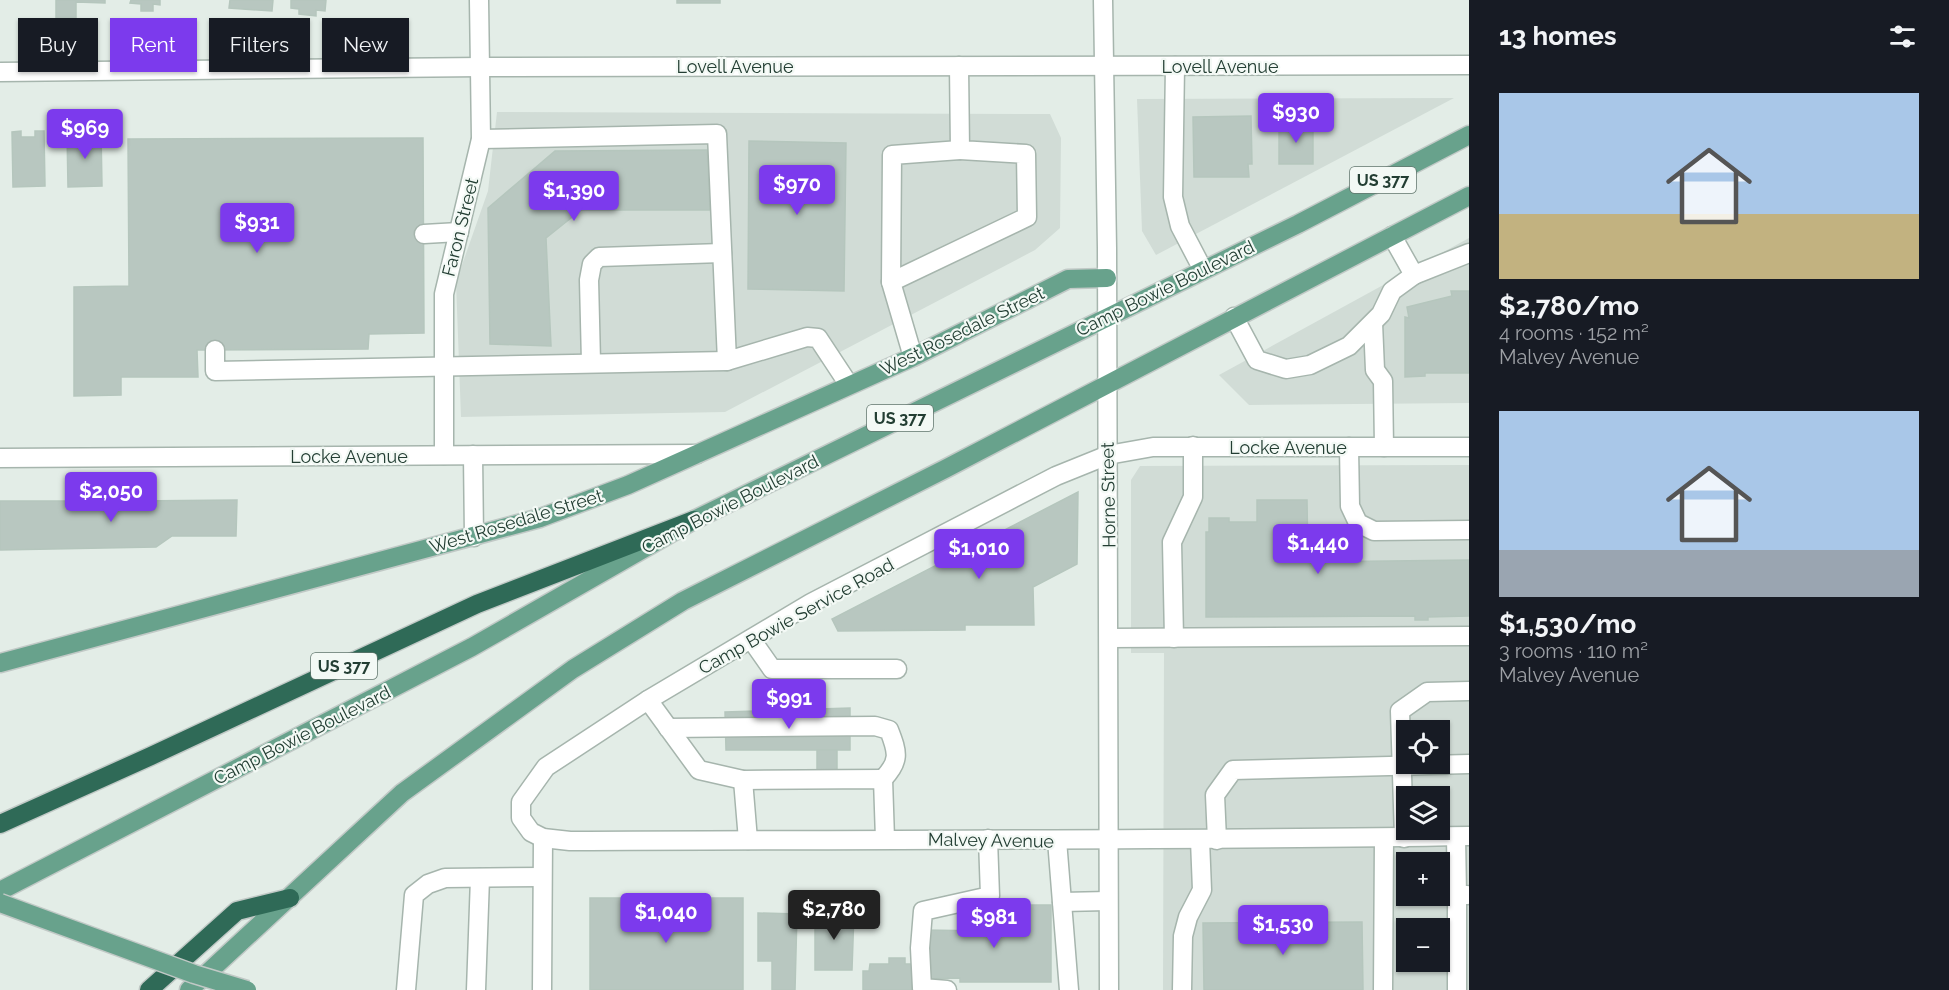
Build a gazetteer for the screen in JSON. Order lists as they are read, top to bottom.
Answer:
{
  "streets": {
    "highway": ["US 377"],
    "main road": ["Camp Bowie Boulevard", "West Rosedale Street"],
    "street": [
      "Lovell Avenue",
      "Faron Street",
      "Locke Avenue",
      "Horne Street",
      "Camp Bowie Service Road",
      "Malvey Avenue"
    ]
  },
  "crossings": [
    ["Lovell Avenue", "Faron Street"],
    ["Lovell Avenue", "Horne Street"],
    ["US 377", "Camp Bowie Boulevard"],
    ["Faron Street", "Locke Avenue"],
    ["Camp Bowie Boulevard", "Horne Street"],
    ["West Rosedale Street", "Locke Avenue"],
    ["West Rosedale Street", "Horne Street"],
    ["Locke Avenue", "Horne Street"],
    ["Locke Avenue", "Camp Bowie Service Road"],
    ["Horne Street", "Camp Bowie Service Road"],
    ["Horne Street", "Malvey Avenue"],
    ["Camp Bowie Service Road", "Malvey Avenue"]
  ],
  "page": {
    "heading": "13 homes",
    "chip": [
      "Buy",
      "Rent",
      "Filters",
      "New"
    ],
    "list": [
      {
        "name": "$2,780/mo",
        "note": "4 rooms · 152 m² · Malvey Avenue"
      },
      {
        "name": "$1,530/mo",
        "note": "3 rooms · 110 m² · Malvey Avenue"
      }
    ],
    "price": [
      "$930",
      "$969",
      "$970",
      "$1,390",
      "$931",
      "$2,050",
      "$1,440",
      "$1,010",
      "$991",
      "$2,780",
      "$1,040",
      "$981",
      "$1,530"
    ],
    "map_buttons": ["+", "−"]
  }
}
